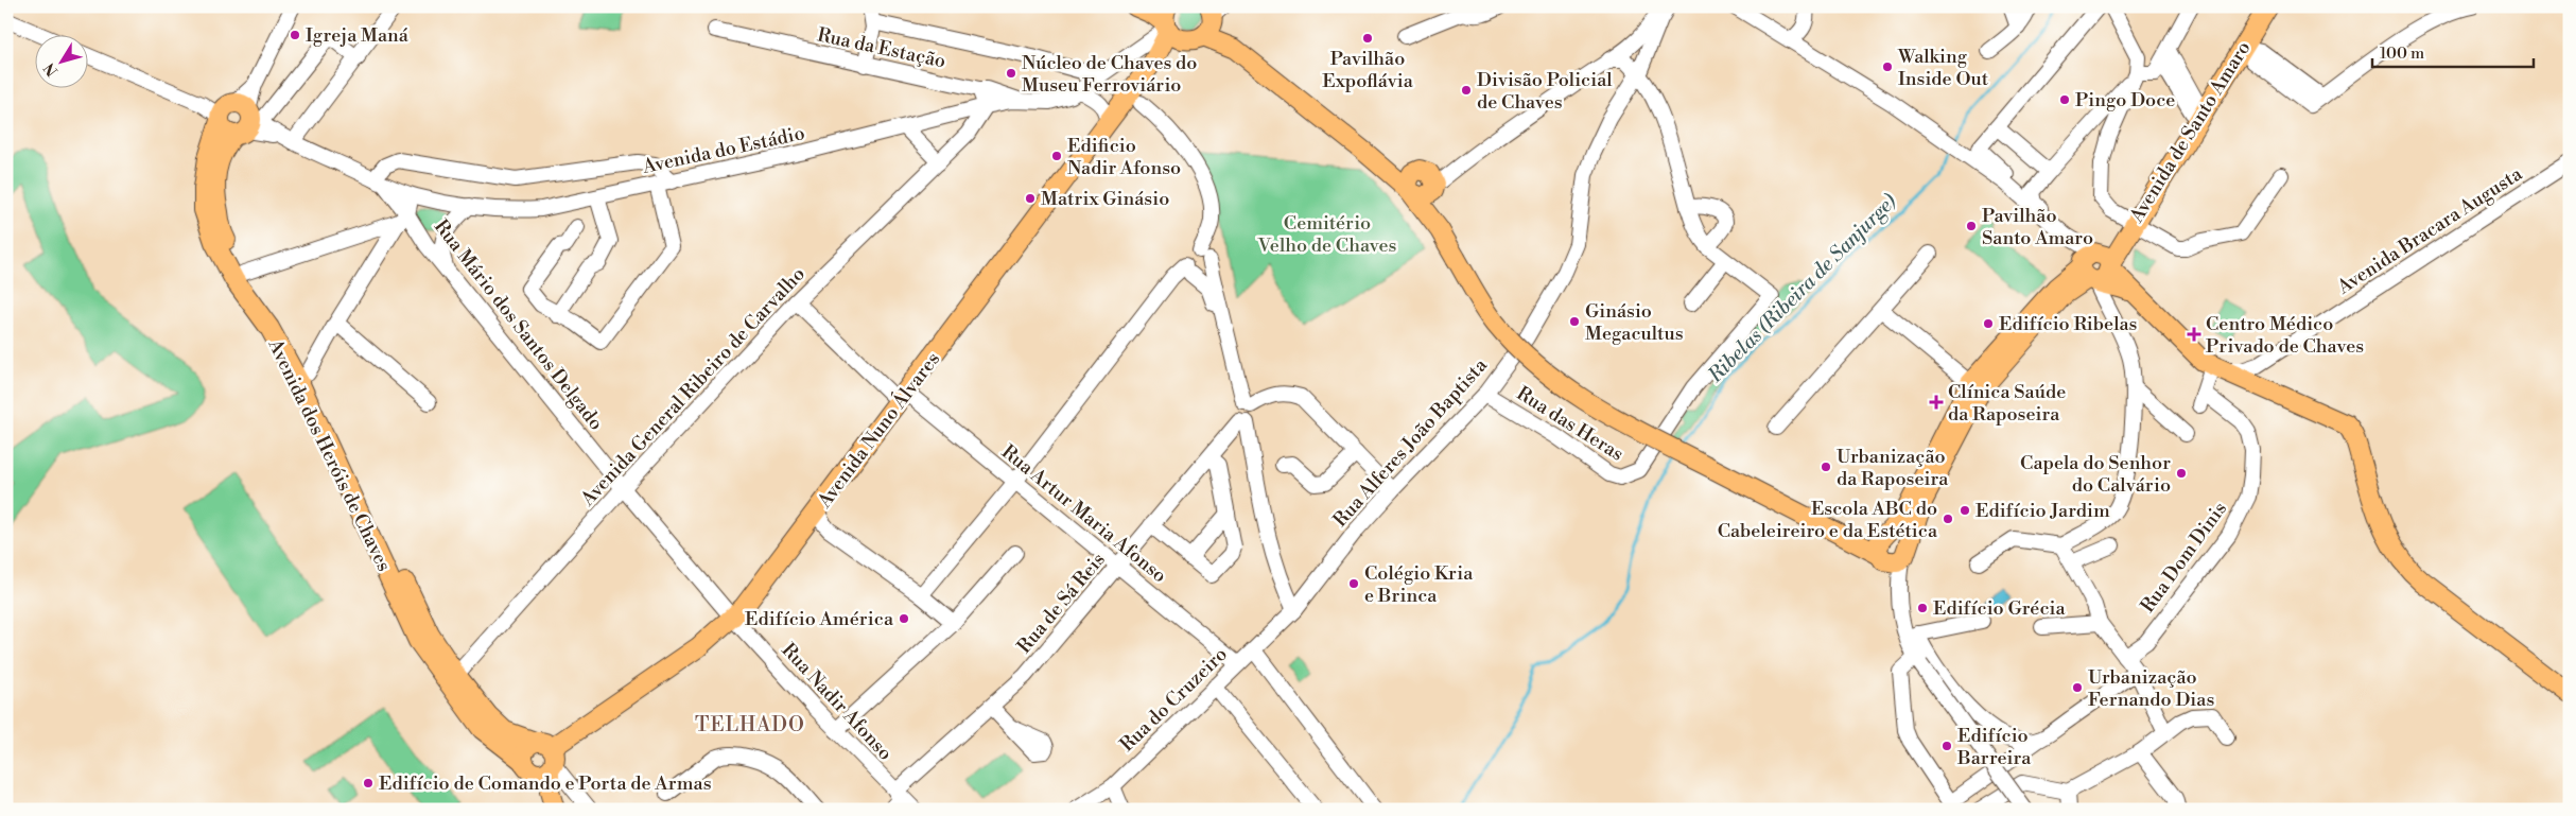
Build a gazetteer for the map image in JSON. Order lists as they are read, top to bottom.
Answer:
{
  "streets": {
    "main road": ["Avenida de Santo Amaro", "Avenida Nuno Álvares", "Avenida dos Heróis de Chaves"],
    "street": [
      "Rua da Estação",
      "Avenida do Estádio",
      "Avenida Bracara Augusta",
      "Rua Mário dos Santos Delgado",
      "Avenida General Ribeiro de Carvalho",
      "Rua das Heras",
      "Rua Alferes João Baptista",
      "Rua Artur Maria Afonso",
      "Rua Dom Dinis",
      "Rua de Sá Reis",
      "Rua do Cruzeiro",
      "Rua Nadir Afonso"
    ]
  },
  "crossings": [
    ["Rua da Estação", "Avenida do Estádio"],
    ["Avenida do Estádio", "Rua Mário dos Santos Delgado"],
    ["Avenida do Estádio", "Avenida General Ribeiro de Carvalho"],
    ["Avenida do Estádio", "Avenida Nuno Álvares"],
    ["Avenida do Estádio", "Avenida dos Heróis de Chaves"],
    ["Avenida Bracara Augusta", "Rua Dom Dinis"],
    ["Rua Mário dos Santos Delgado", "Avenida General Ribeiro de Carvalho"],
    ["Rua Mário dos Santos Delgado", "Avenida Nuno Álvares"],
    ["Rua Mário dos Santos Delgado", "Rua Nadir Afonso"],
    ["Avenida General Ribeiro de Carvalho", "Avenida dos Heróis de Chaves"],
    ["Avenida General Ribeiro de Carvalho", "Rua Artur Maria Afonso"],
    ["Rua das Heras", "Rua Alferes João Baptista"],
    ["Avenida Nuno Álvares", "Avenida dos Heróis de Chaves"],
    ["Avenida Nuno Álvares", "Rua Artur Maria Afonso"],
    ["Avenida Nuno Álvares", "Rua Nadir Afonso"],
    ["Rua Alferes João Baptista", "Rua do Cruzeiro"],
    ["Rua Artur Maria Afonso", "Rua de Sá Reis"],
    ["Rua Artur Maria Afonso", "Rua do Cruzeiro"],
    ["Rua de Sá Reis", "Rua Nadir Afonso"]
  ],
  "districts": ["TELHADO"],
  "water": ["Ribelas (Ribeira de Sanjurge)"],
  "parks": ["Cemitério Velho de Chaves"],
  "places": {
    "other": [
      "Igreja Maná",
      "Pavilhão Expoflávia",
      "Walking Inside Out",
      "Núcleo de Chaves do Museu Ferroviário",
      "Divisão Policial de Chaves",
      "Pingo Doce",
      "Edificio Nadir Afonso",
      "Matrix Ginásio",
      "Pavilhão Santo Amaro",
      "Ginásio Megacultus",
      "Edifício Ribelas",
      "Urbanização da Raposeira",
      "Capela do Senhor do Calvário",
      "Edifício Jardim",
      "Escola ABC do Cabeleireiro e da Estética",
      "Colégio Kria e Brinca",
      "Edifício Grécia",
      "Edifício América",
      "Urbanização Fernando Dias",
      "Edifício Barreira",
      "Edifício de Comando e Porta de Armas"
    ],
    "health": ["Centro Médico Privado de Chaves", "Clínica Saúde da Raposeira"]
  },
  "scale_bar": "100 m",
  "north": "bottom left"
}
